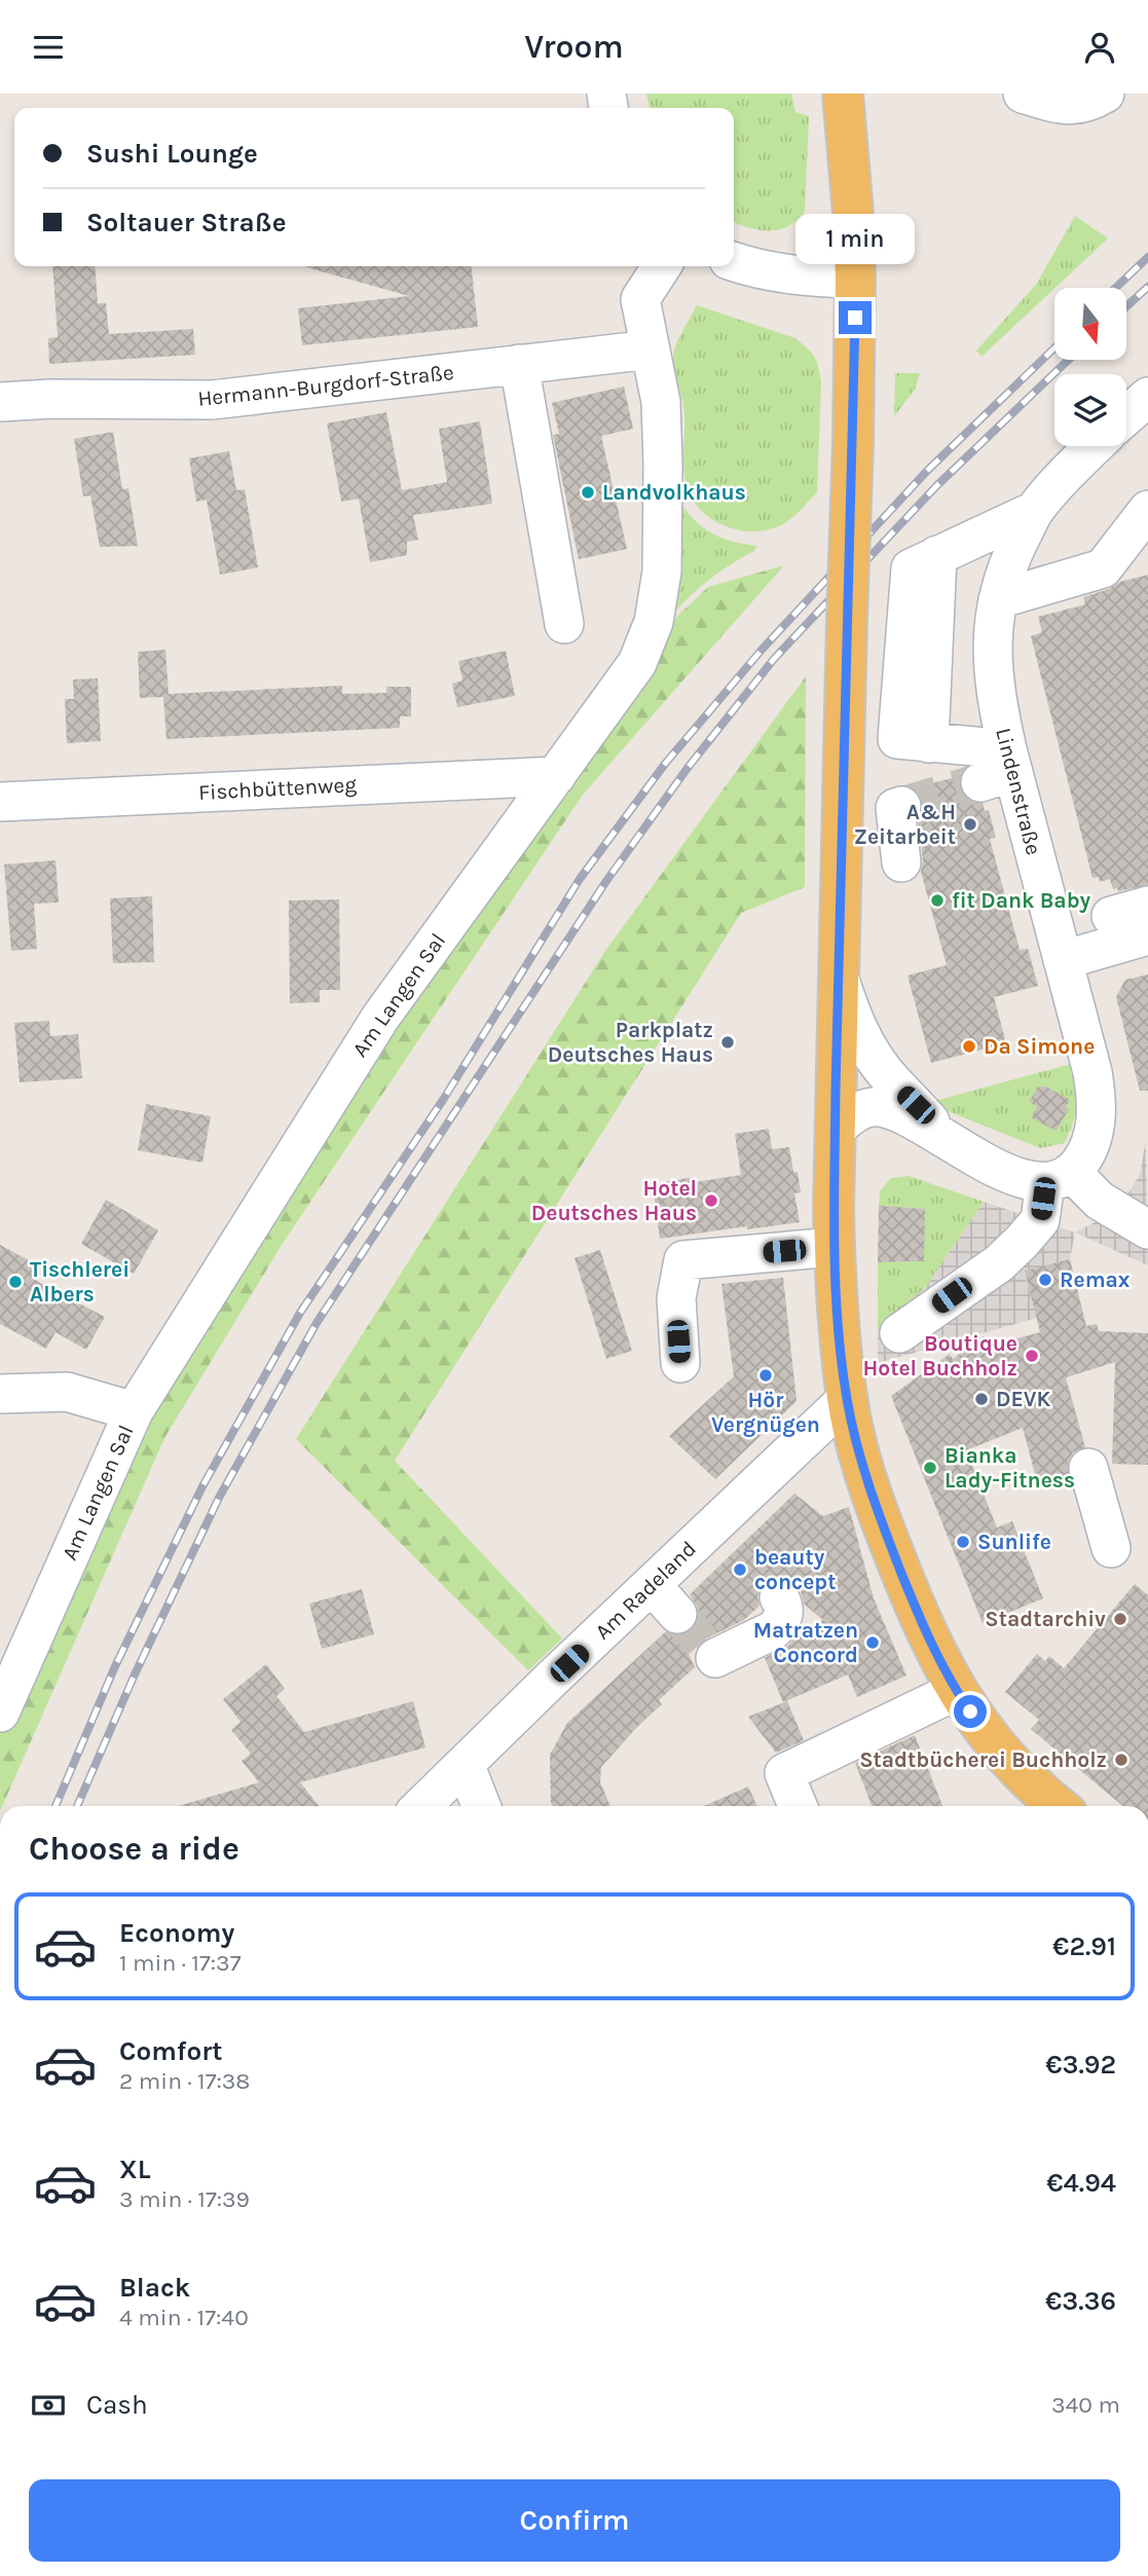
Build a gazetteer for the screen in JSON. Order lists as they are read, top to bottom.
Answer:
{
  "streets": {
    "street": [
      "Hermann-Burgdorf-Straße",
      "Fischbüttenweg",
      "Lindenstraße",
      "Am Langen Sal",
      "Am Radeland"
    ]
  },
  "crossings": [
    ["Hermann-Burgdorf-Straße", "Am Langen Sal"],
    ["Fischbüttenweg", "Am Langen Sal"]
  ],
  "places": [
    "Landvolkhaus",
    "A&H Zeitarbeit",
    "fit Dank Baby",
    "Parkplatz Deutsches Haus",
    "Da Simone",
    "Hotel Deutsches Haus",
    "Remax",
    "Tischlerei Albers",
    "Boutique Hotel Buchholz",
    "Hör Vergnügen",
    "DEVK",
    "Bianka Lady-Fitness",
    "Sunlife",
    "beauty concept",
    "Stadtarchiv",
    "Matratzen Concord",
    "Stadtbücherei Buchholz"
  ],
  "north": "bottom",
  "page": {
    "header": "Vroom",
    "banner": ["Sushi Lounge", "Soltauer Straße"],
    "bubble": "1 min",
    "heading": "Choose a ride",
    "list": [
      {
        "name": "Economy",
        "note": "1 min · 17:37",
        "value": "€2.91"
      },
      {
        "name": "Comfort",
        "note": "2 min · 17:38",
        "value": "€3.92"
      },
      {
        "name": "XL",
        "note": "3 min · 17:39",
        "value": "€4.94"
      },
      {
        "name": "Black",
        "note": "4 min · 17:40",
        "value": "€3.36"
      }
    ],
    "pay": ["Cash", "340 m"],
    "buttons": "Confirm"
  }
}
